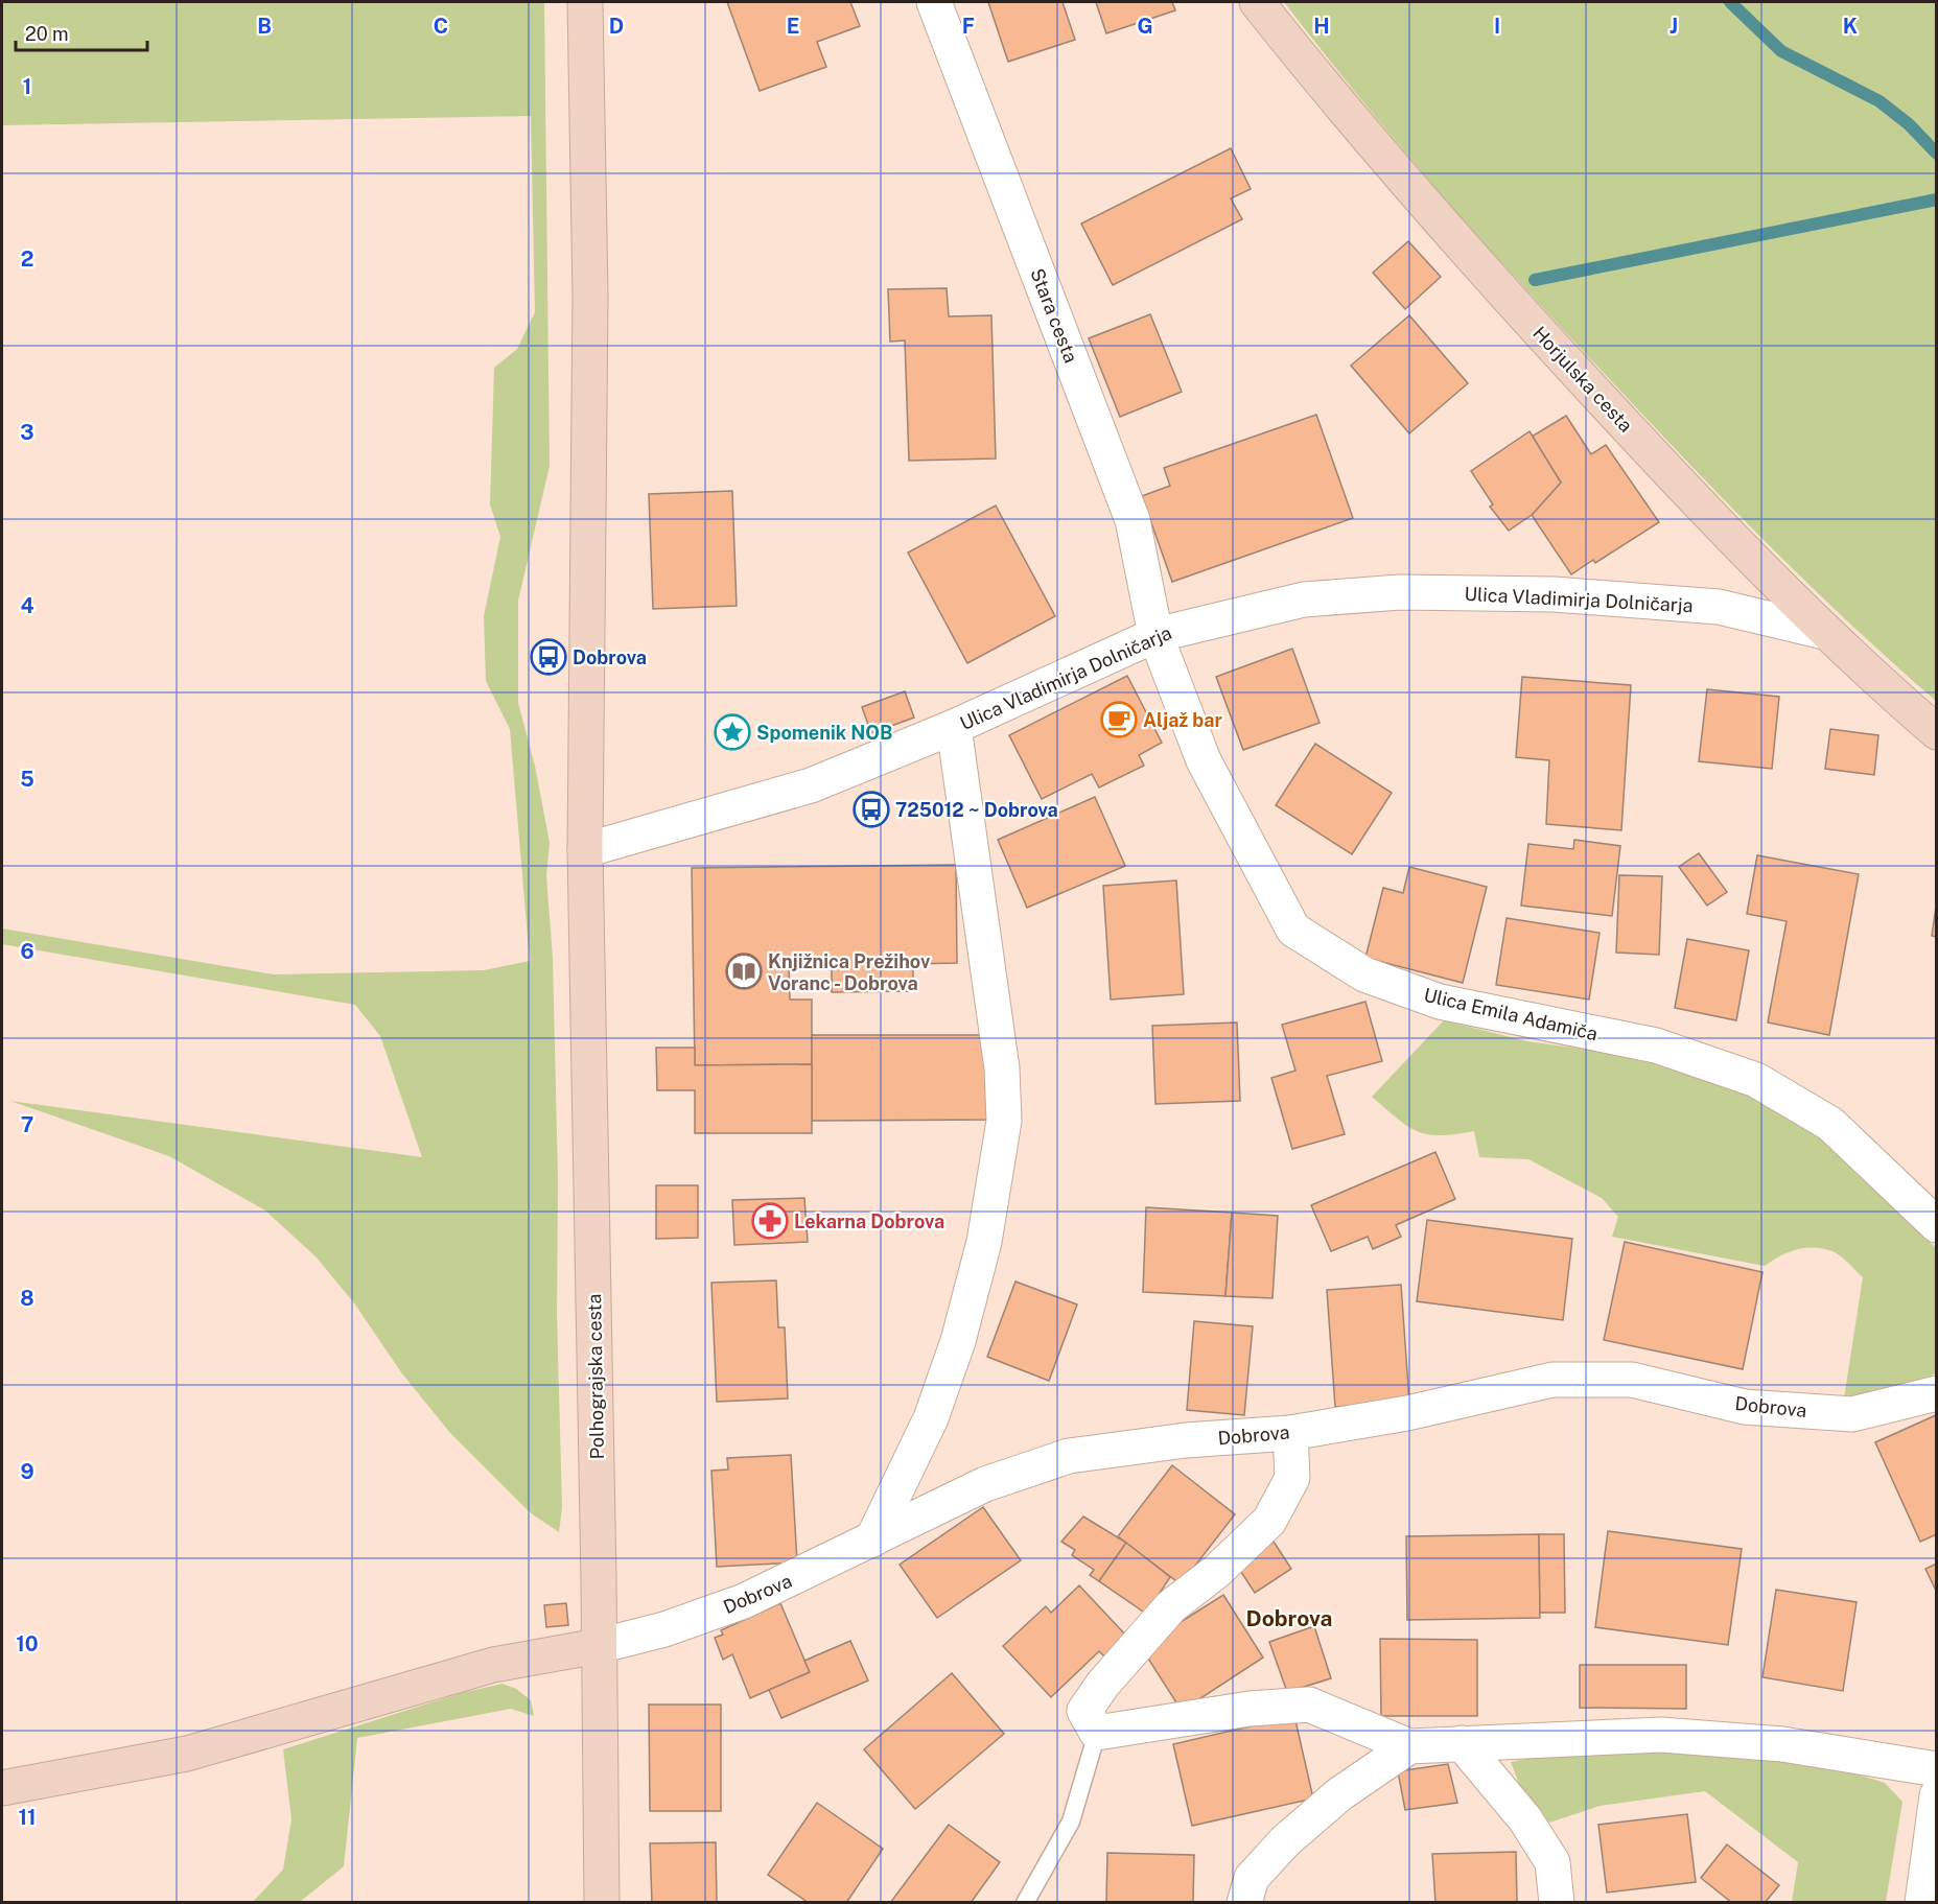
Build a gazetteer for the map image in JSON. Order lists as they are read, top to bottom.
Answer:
{
  "streets": {
    "street": [
      "Stara cesta",
      "Horjulska cesta",
      "Ulica Vladimirja Dolničarja",
      "Ulica Emila Adamiča",
      "Polhograjska cesta",
      "Dobrova"
    ]
  },
  "crossings": [
    ["Stara cesta", "Ulica Vladimirja Dolničarja"],
    ["Stara cesta", "Ulica Emila Adamiča"],
    ["Horjulska cesta", "Ulica Vladimirja Dolničarja"],
    ["Ulica Vladimirja Dolničarja", "Ulica Emila Adamiča"],
    ["Ulica Vladimirja Dolničarja", "Polhograjska cesta"],
    ["Polhograjska cesta", "Dobrova"]
  ],
  "districts": ["Dobrova"],
  "places": {
    "bus stop": ["Dobrova", "725012 ~ Dobrova"],
    "cafe": ["Aljaž bar"],
    "place": ["Spomenik NOB"],
    "library": ["Knjižnica Prežihov Voranc - Dobrova"],
    "pharmacy": ["Lekarna Dobrova"]
  },
  "scale_bar": "20 m",
  "grid": {
    "columns": [
      "B",
      "C",
      "D",
      "E",
      "F",
      "G",
      "H",
      "I",
      "J",
      "K"
    ],
    "rows": [
      "1",
      "2",
      "3",
      "4",
      "5",
      "6",
      "7",
      "8",
      "9",
      "10",
      "11"
    ]
  }
}
